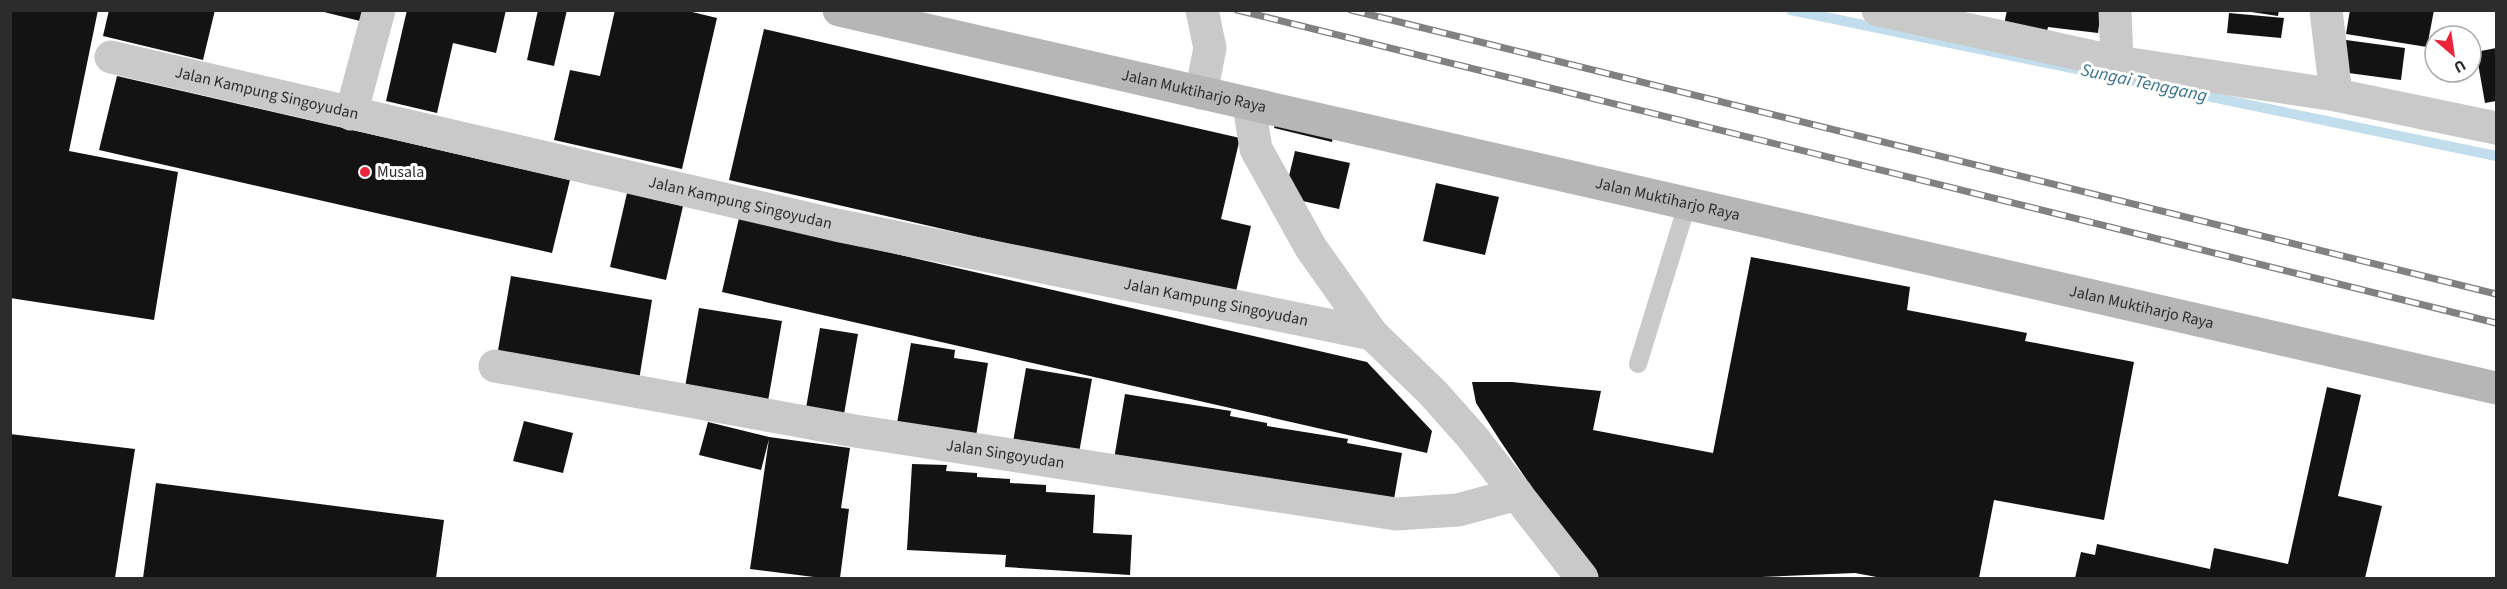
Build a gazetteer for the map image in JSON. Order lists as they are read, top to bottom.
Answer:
{
  "streets": {
    "street": ["Jalan Muktiharjo Raya", "Jalan Kampung Singoyudan", "Jalan Singoyudan"]
  },
  "water": ["Sungai Tenggang"],
  "places": ["Musala"],
  "north": "bottom right"
}
